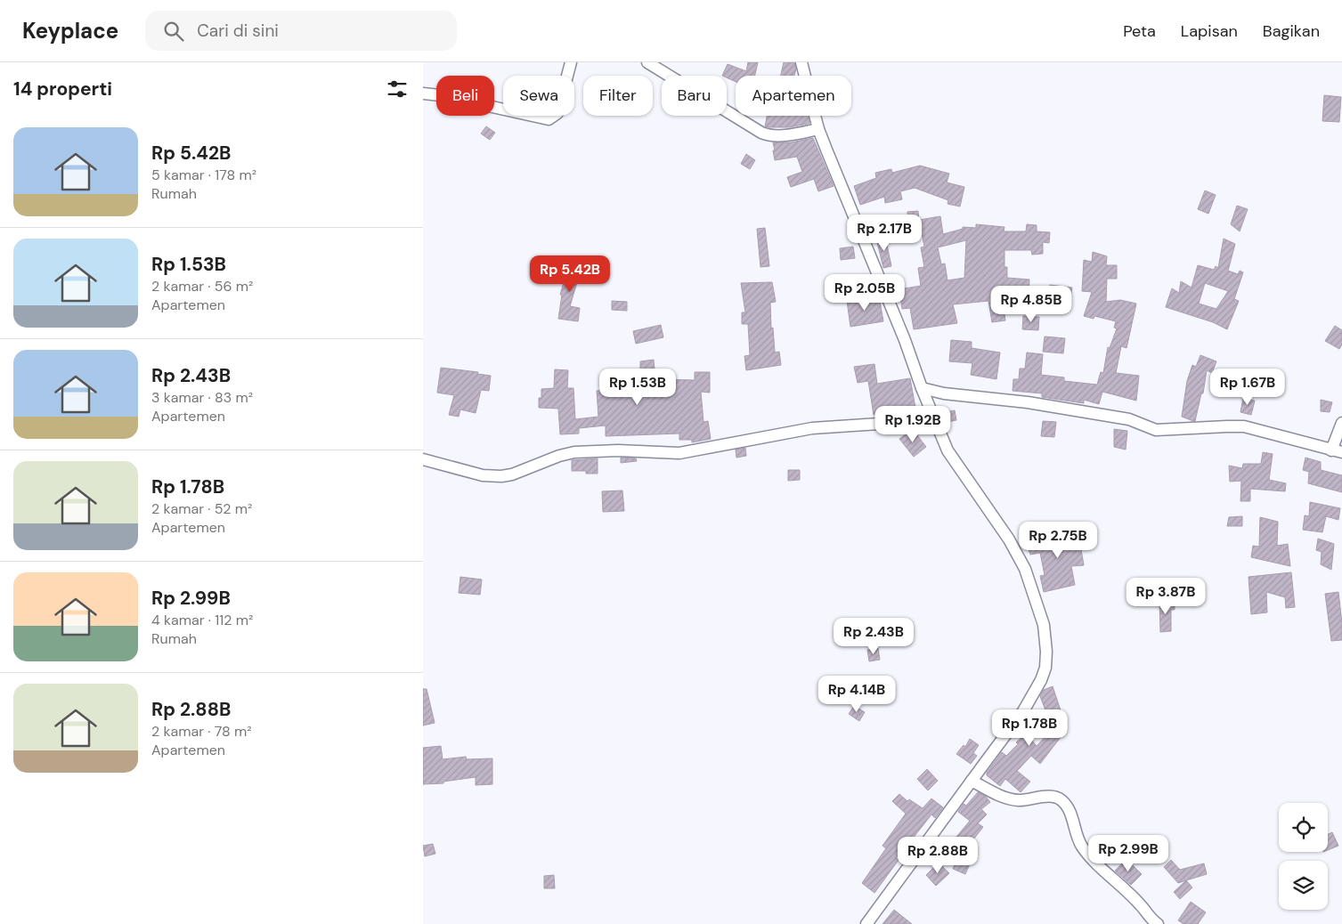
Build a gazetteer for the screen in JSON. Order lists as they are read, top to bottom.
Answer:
{
  "page": {
    "header": "Keyplace",
    "search": "Cari di sini",
    "nav": ["Peta", "Lapisan", "Bagikan"],
    "heading": "14 properti",
    "chip": [
      "Beli",
      "Sewa",
      "Filter",
      "Baru",
      "Apartemen"
    ],
    "list": [
      {
        "name": "Rp 5.42B",
        "note": "5 kamar · 178 m² · Rumah"
      },
      {
        "name": "Rp 1.53B",
        "note": "2 kamar · 56 m² · Apartemen"
      },
      {
        "name": "Rp 2.43B",
        "note": "3 kamar · 83 m² · Apartemen"
      },
      {
        "name": "Rp 1.78B",
        "note": "2 kamar · 52 m² · Apartemen"
      },
      {
        "name": "Rp 2.99B",
        "note": "4 kamar · 112 m² · Rumah"
      },
      {
        "name": "Rp 2.88B",
        "note": "2 kamar · 78 m² · Apartemen"
      }
    ],
    "price": [
      "Rp 2.17B",
      "Rp 5.42B",
      "Rp 2.05B",
      "Rp 4.85B",
      "Rp 1.53B",
      "Rp 1.67B",
      "Rp 1.92B",
      "Rp 2.75B",
      "Rp 3.87B",
      "Rp 2.43B",
      "Rp 4.14B",
      "Rp 1.78B",
      "Rp 2.99B",
      "Rp 2.88B"
    ]
  }
}
